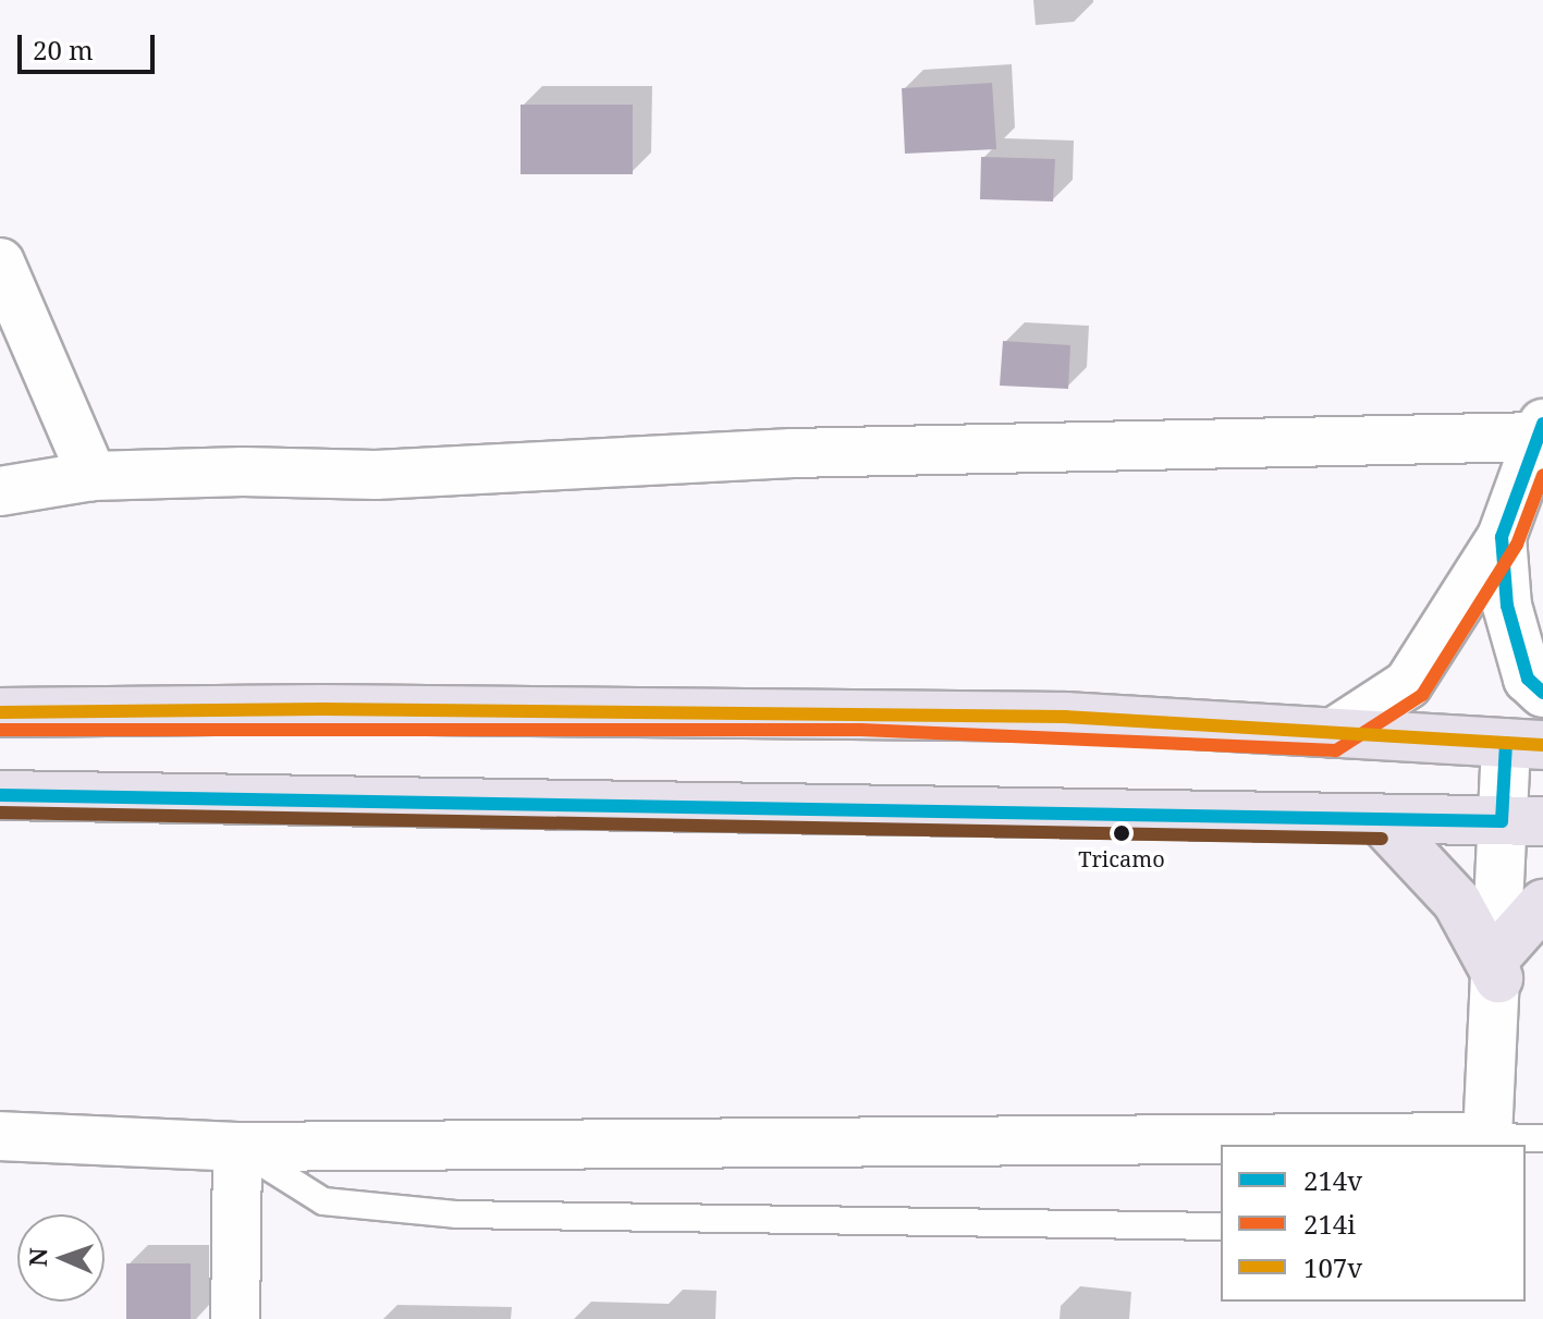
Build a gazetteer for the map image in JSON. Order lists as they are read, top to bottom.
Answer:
{
  "places": ["Tricamo"],
  "lines": ["transit line 214v", "transit line 214i", "transit line 107v"],
  "legend": ["214v", "214i", "107v"],
  "scale_bar": "20 m",
  "north": "left"
}
